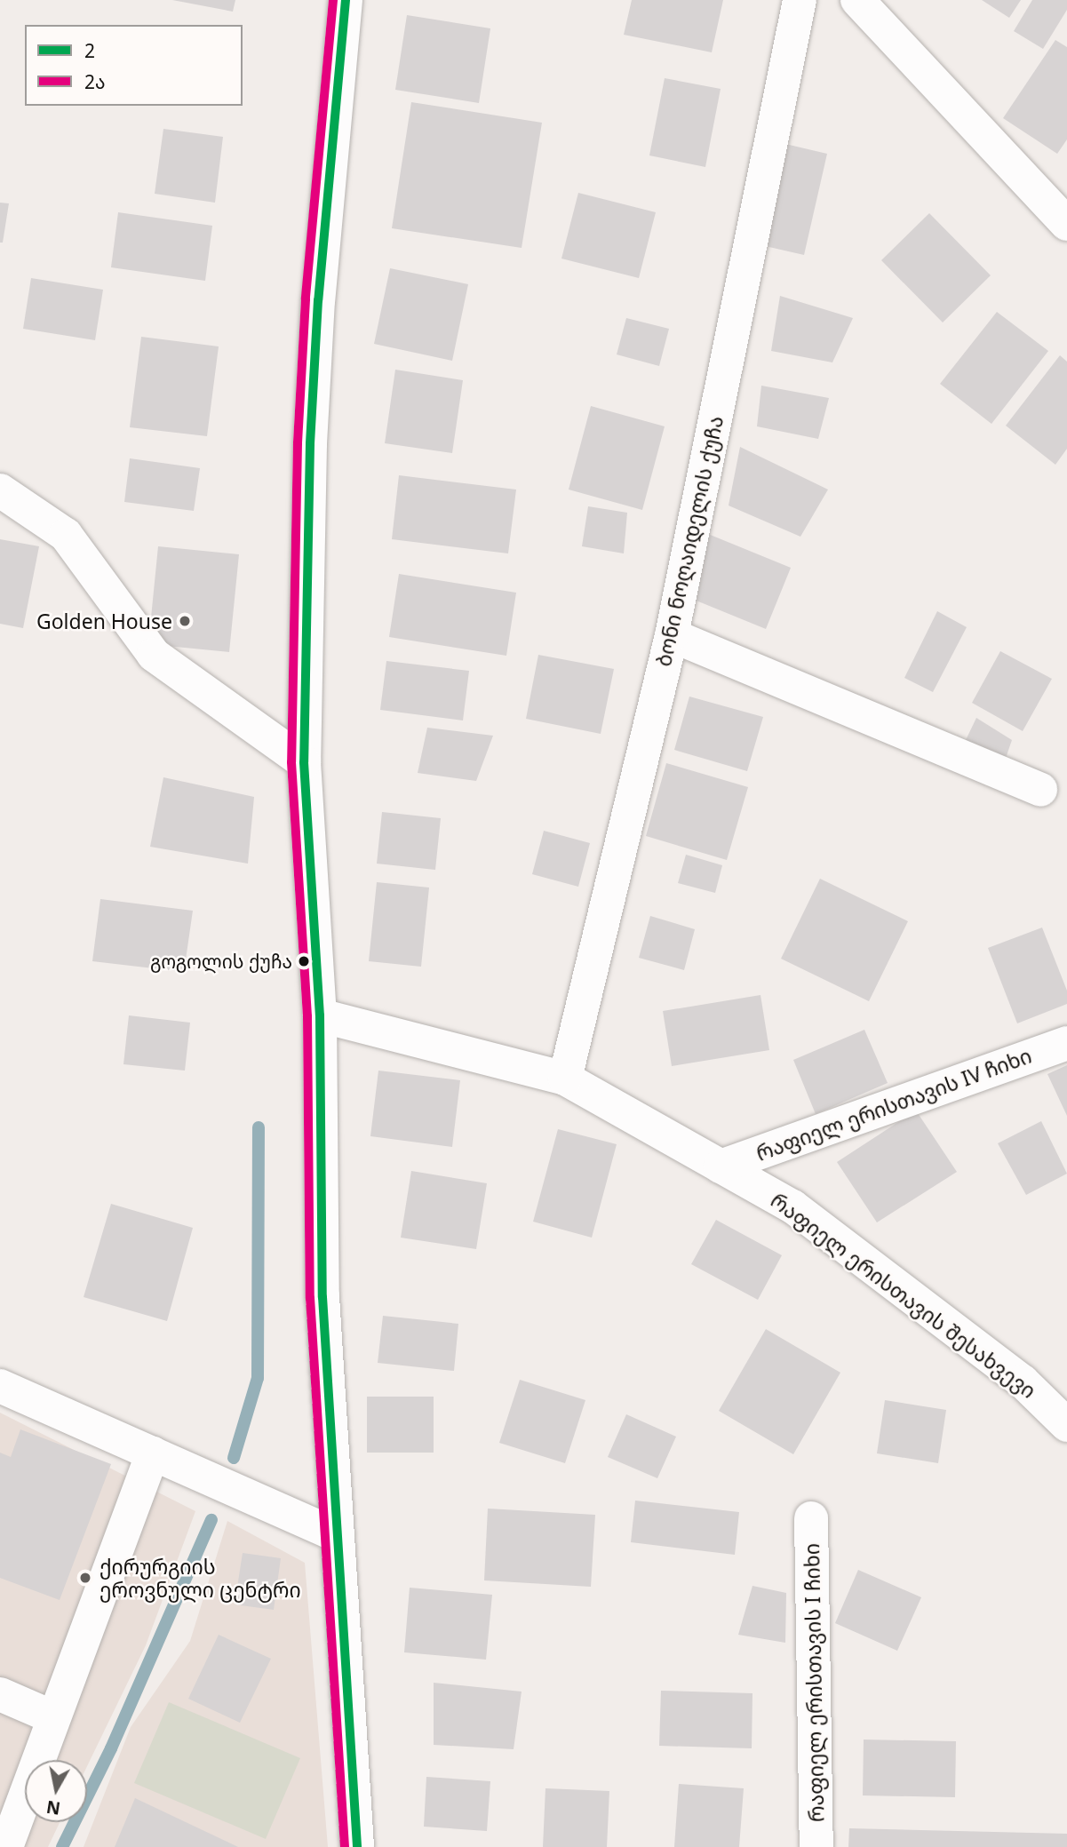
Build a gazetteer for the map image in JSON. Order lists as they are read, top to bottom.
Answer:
{
  "streets": {
    "street": [
      "ბონი ნოღაიდელის ქუჩა",
      "რაფიელ ერისთავის IV ჩიხი",
      "რაფიელ ერისთავის შესახვევი",
      "რაფიელ ერისთავის I ჩიხი"
    ]
  },
  "crossings": [
    ["ბონი ნოღაიდელის ქუჩა", "რაფიელ ერისთავის შესახვევი"],
    ["რაფიელ ერისთავის IV ჩიხი", "რაფიელ ერისთავის შესახვევი"]
  ],
  "places": ["Golden House", "გოგოლის ქუჩა", "ქირურგიის ეროვნული ცენტრი"],
  "lines": ["transit line 2", "transit line 2ა"],
  "legend": ["2", "2ა"],
  "north": "bottom"
}
